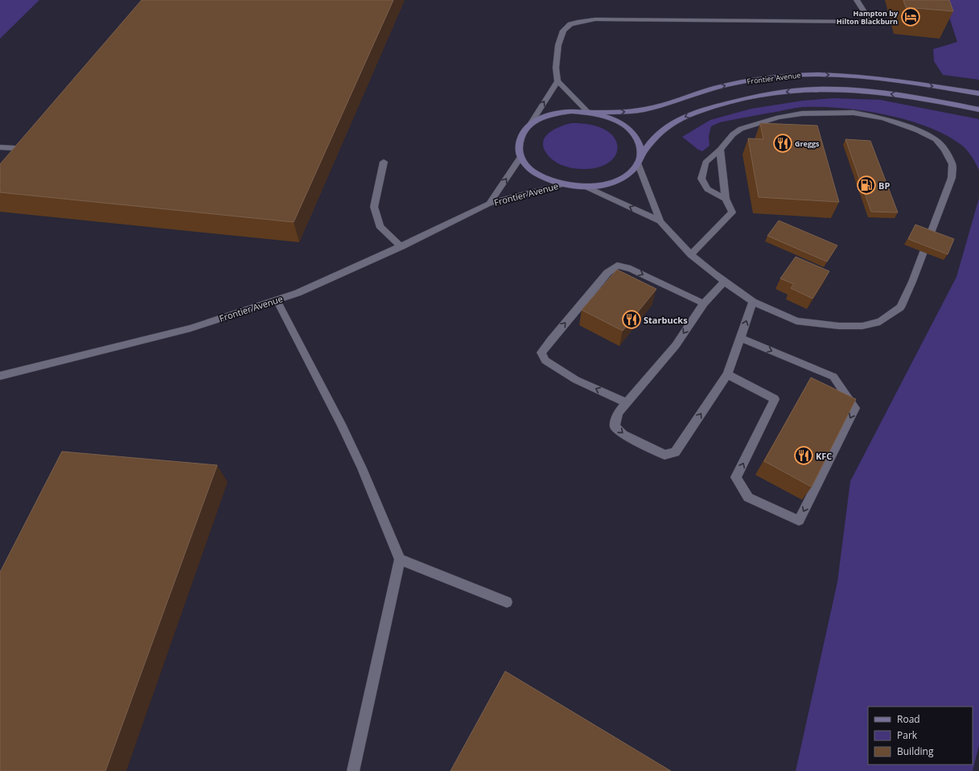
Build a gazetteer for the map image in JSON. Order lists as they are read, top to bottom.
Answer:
{
  "streets": {
    "street": ["Frontier Avenue"]
  },
  "places": {
    "hotel": ["Hampton by Hilton Blackburn"],
    "restaurant": ["Greggs", "Starbucks", "KFC"],
    "fuel station": ["BP"]
  },
  "legend": ["Road", "Park", "Building"]
}
